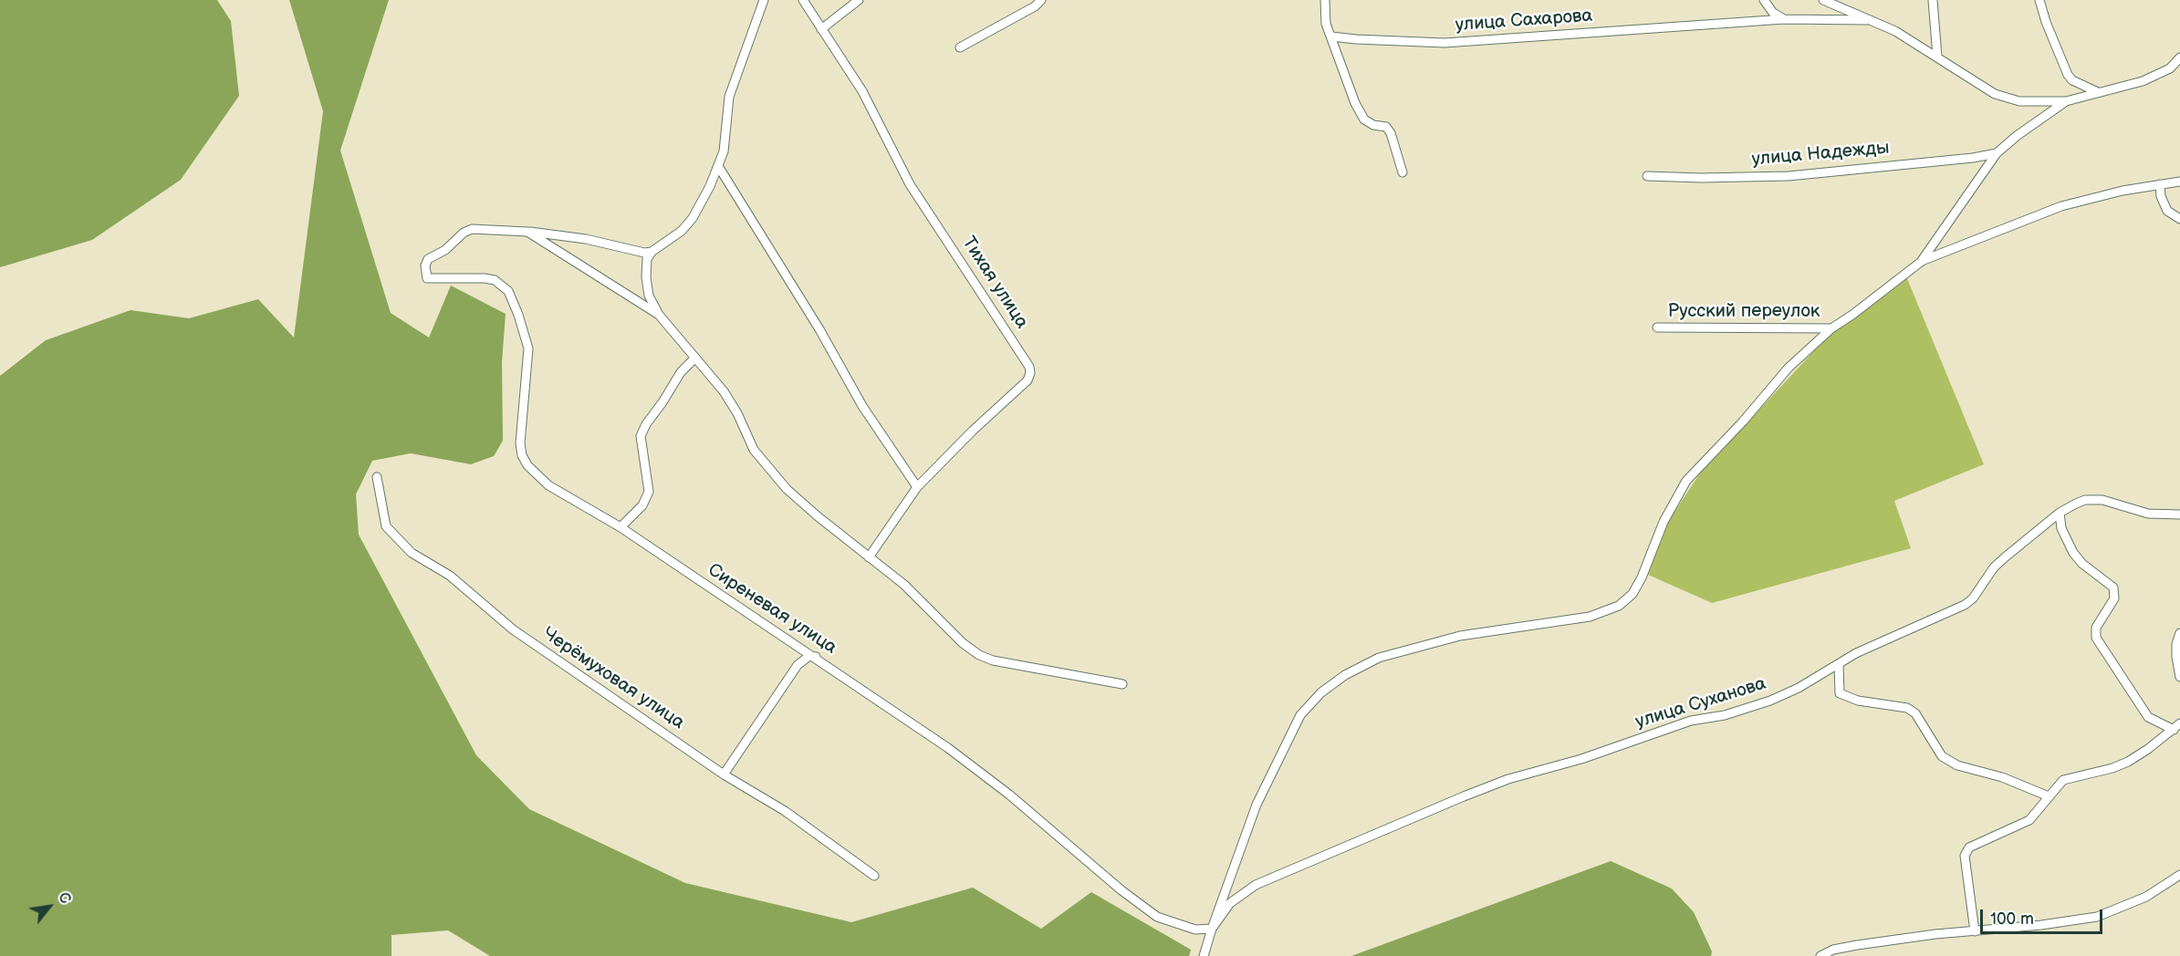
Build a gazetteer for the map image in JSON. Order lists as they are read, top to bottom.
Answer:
{
  "streets": {
    "street": [
      "улица Сахарова",
      "улица Надежды",
      "Тихая улица",
      "Русский переулок",
      "Сиреневая улица",
      "Черёмуховая улица",
      "улица Суханова"
    ]
  },
  "crossings": [
    ["Сиреневая улица", "улица Суханова"]
  ],
  "scale_bar": "100 m",
  "north": "top right"
}
